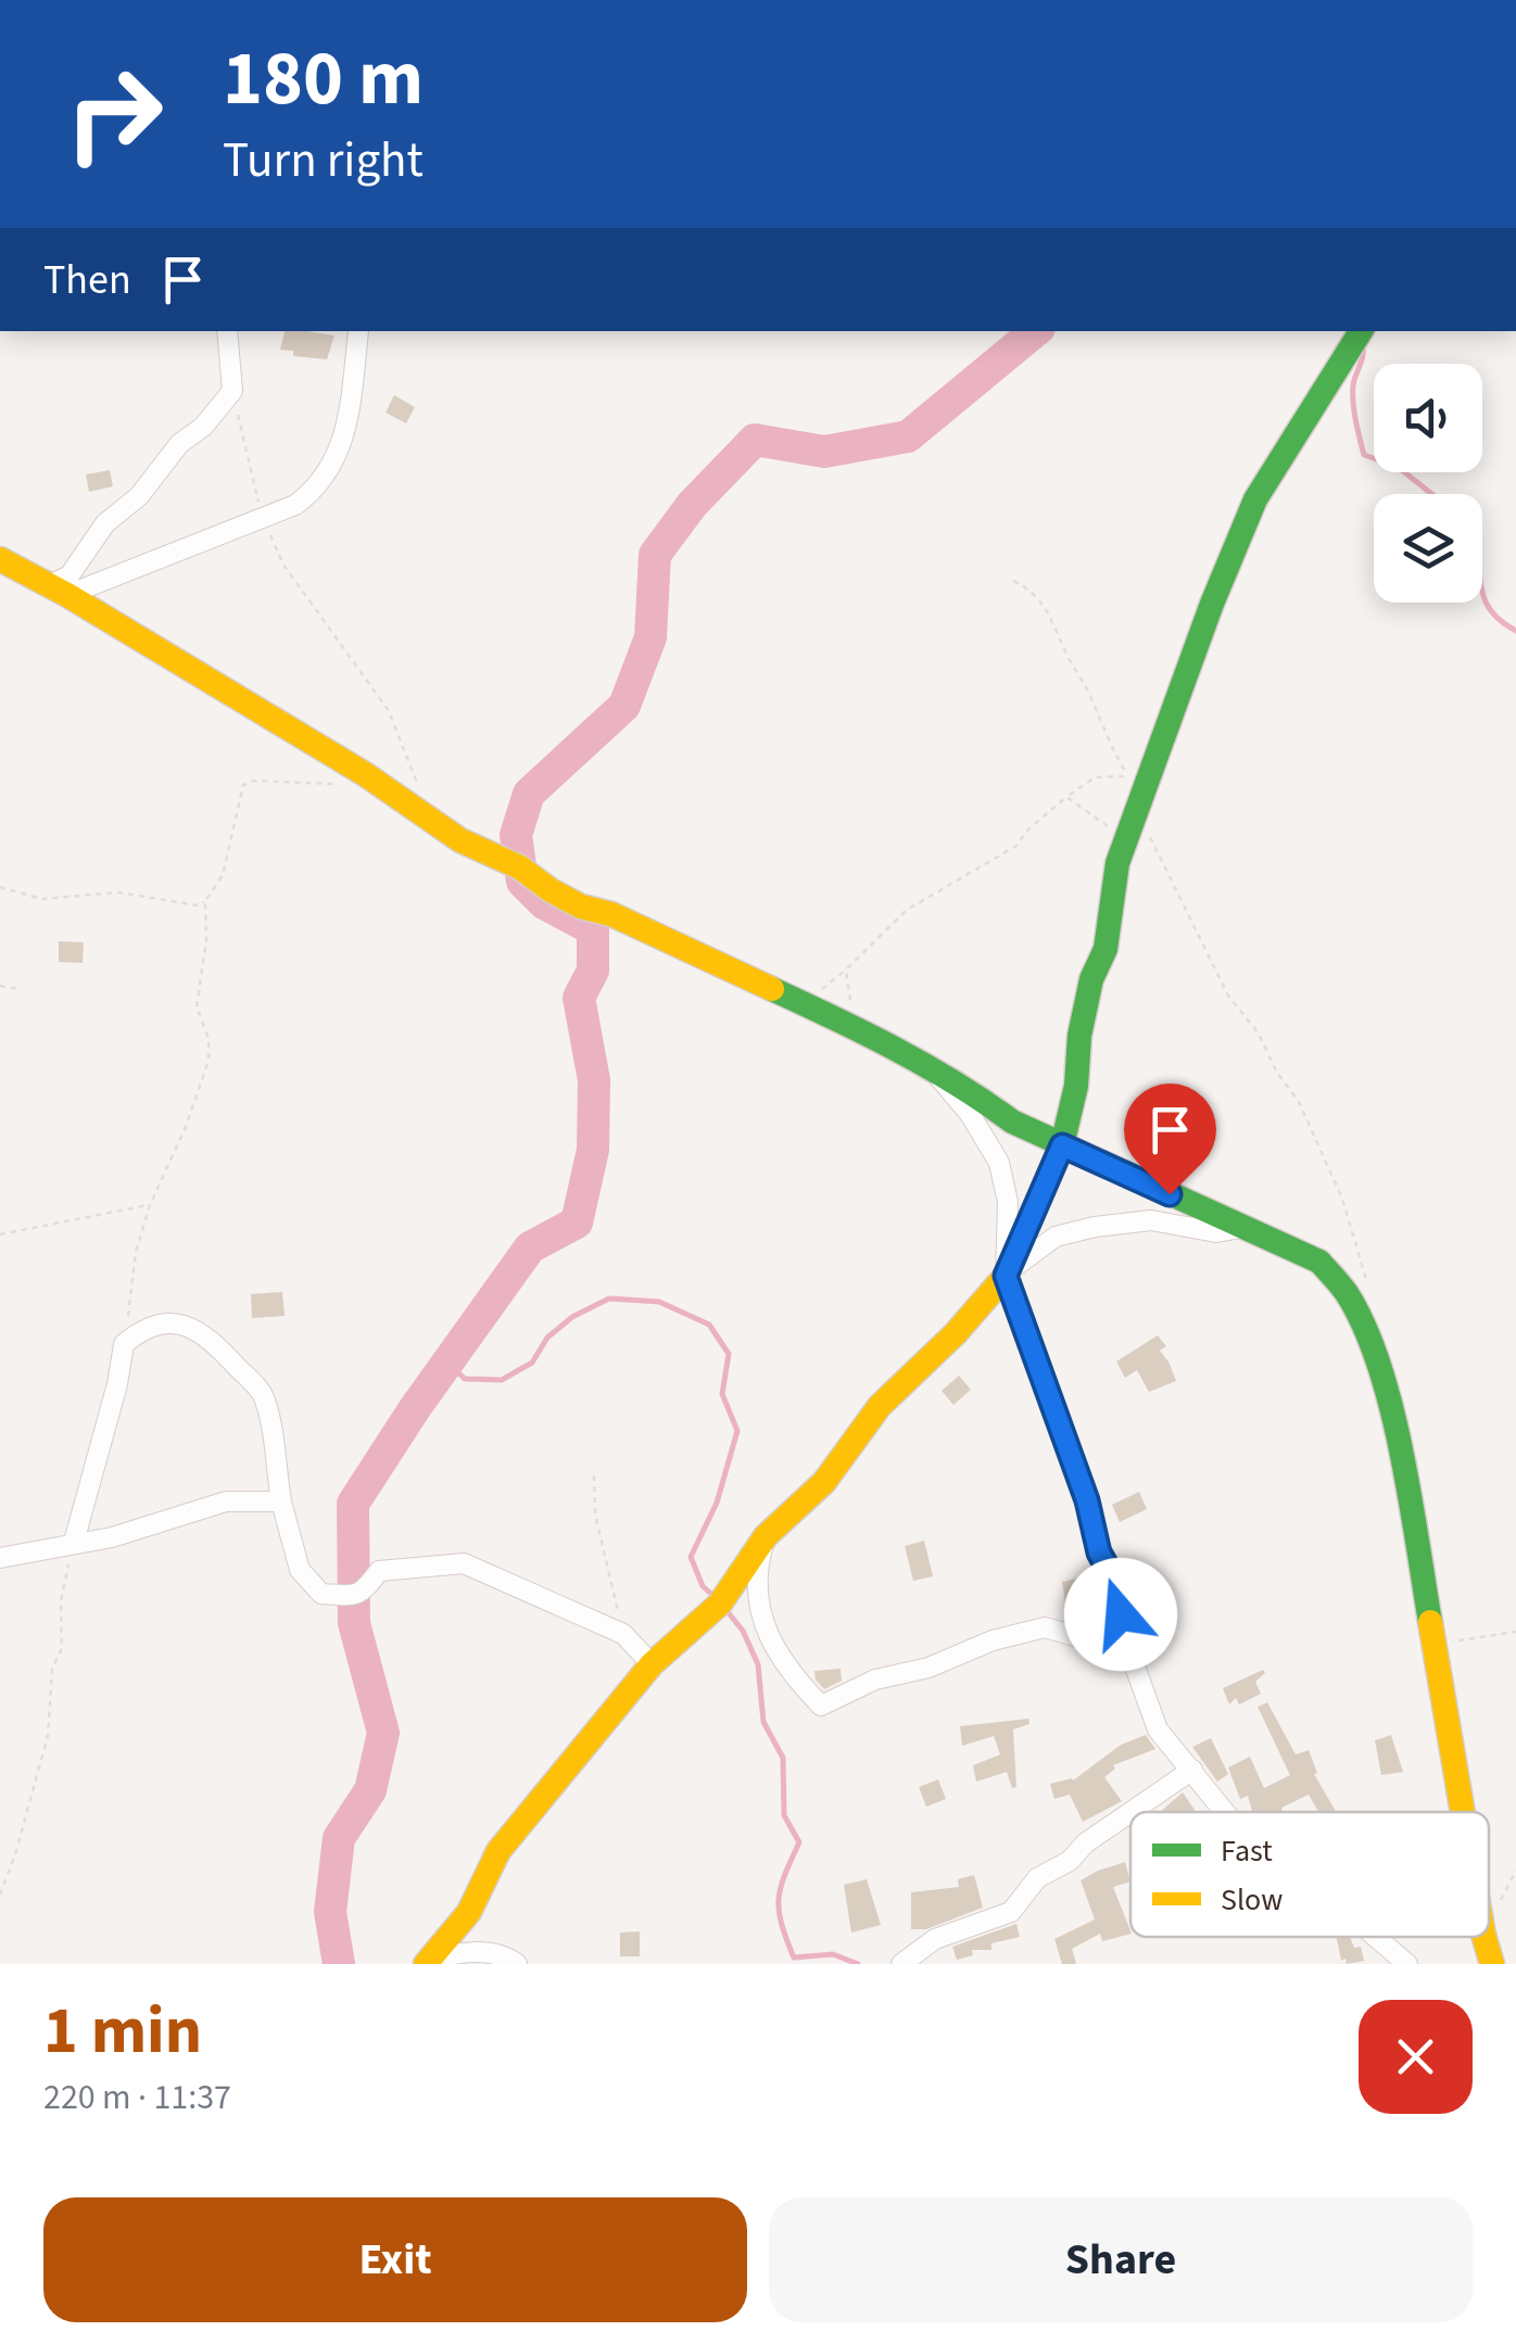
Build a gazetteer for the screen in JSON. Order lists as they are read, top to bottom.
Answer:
{
  "legend": ["Fast", "Slow"],
  "page": {
    "turn": ["180 m", "Turn right"],
    "then": "Then",
    "heading": ["1 min", "220 m · 11:37"],
    "buttons": ["Exit", "Share"]
  }
}
